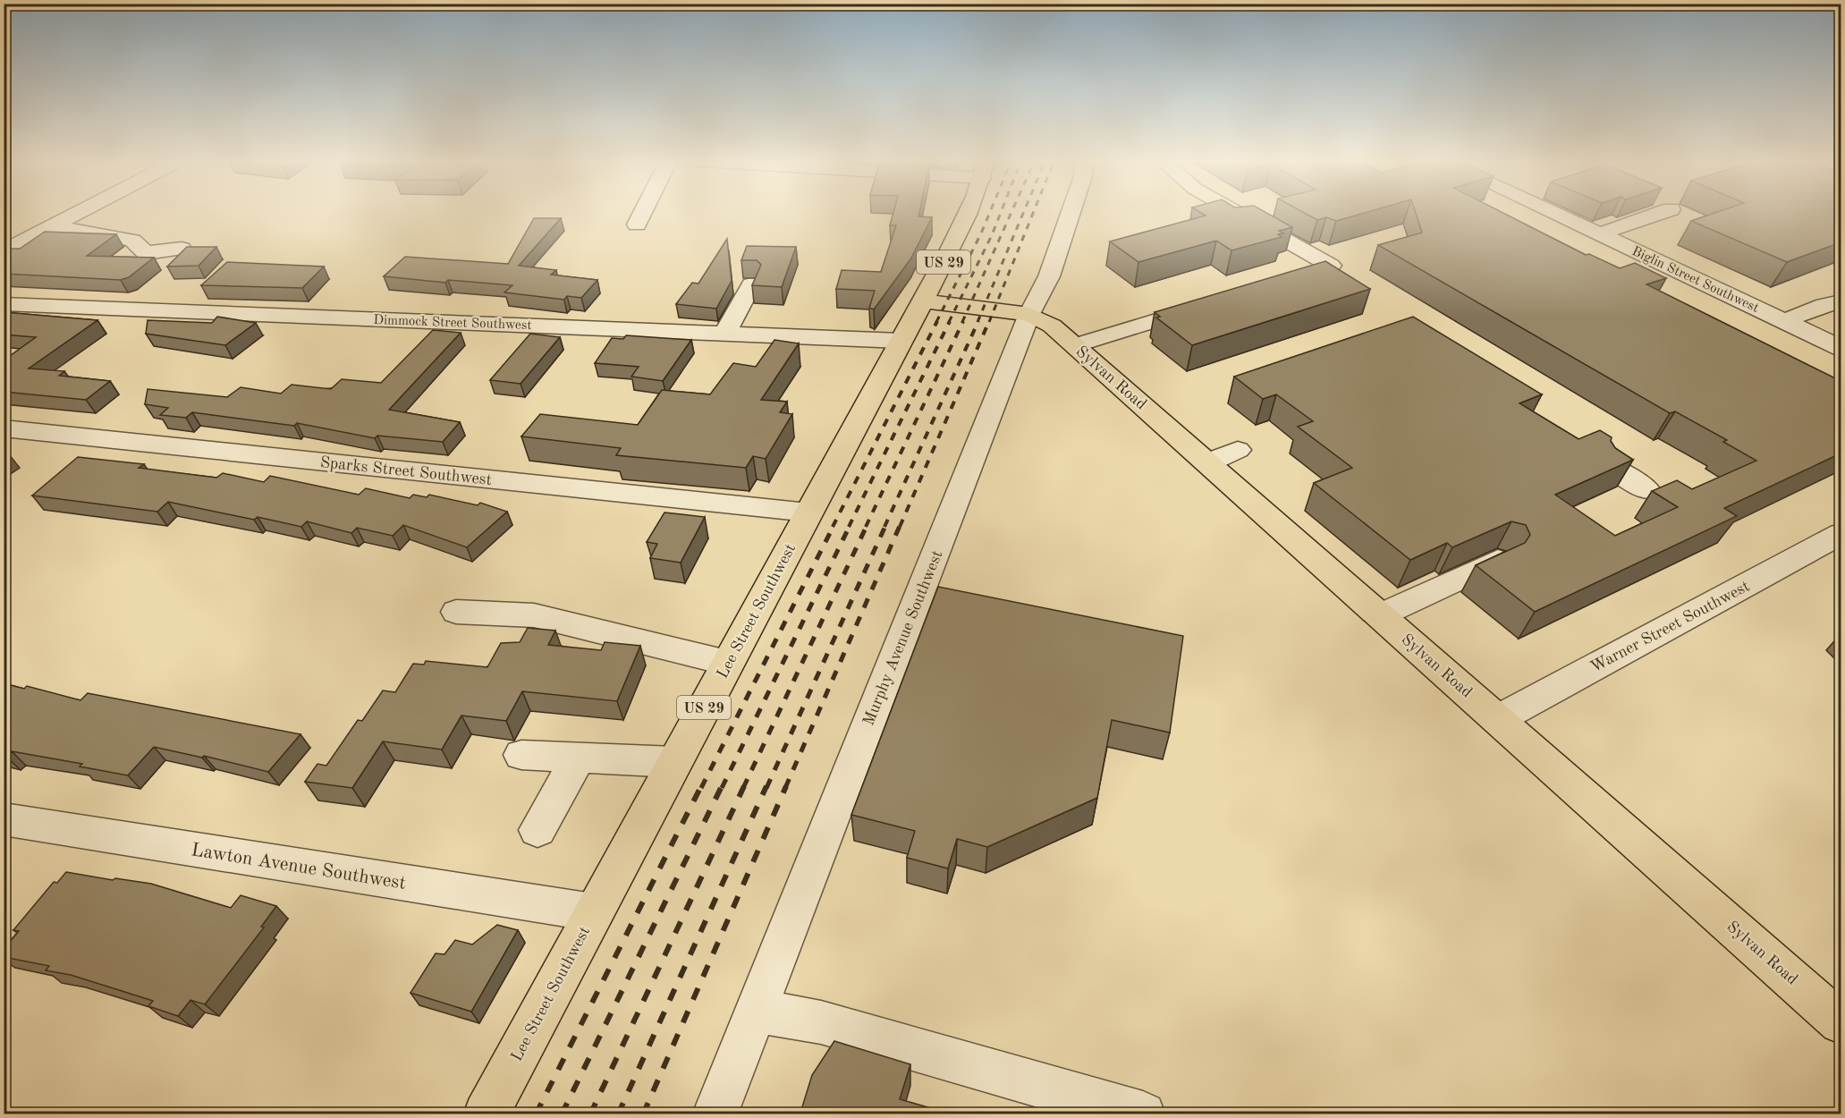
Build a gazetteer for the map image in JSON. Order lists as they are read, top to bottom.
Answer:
{
  "streets": {
    "main road": ["US 29", "Sylvan Road", "Lee Street Southwest"],
    "street": [
      "Biglin Street Southwest",
      "Dimmock Street Southwest",
      "Sparks Street Southwest",
      "Warner Street Southwest",
      "Murphy Avenue Southwest",
      "Lawton Avenue Southwest"
    ]
  },
  "crossings": [
    ["Dimmock Street Southwest", "Lee Street Southwest"],
    ["Sylvan Road", "Warner Street Southwest"],
    ["Sylvan Road", "Murphy Avenue Southwest"],
    ["Sparks Street Southwest", "Lee Street Southwest"],
    ["Lee Street Southwest", "Lawton Avenue Southwest"]
  ]
}
